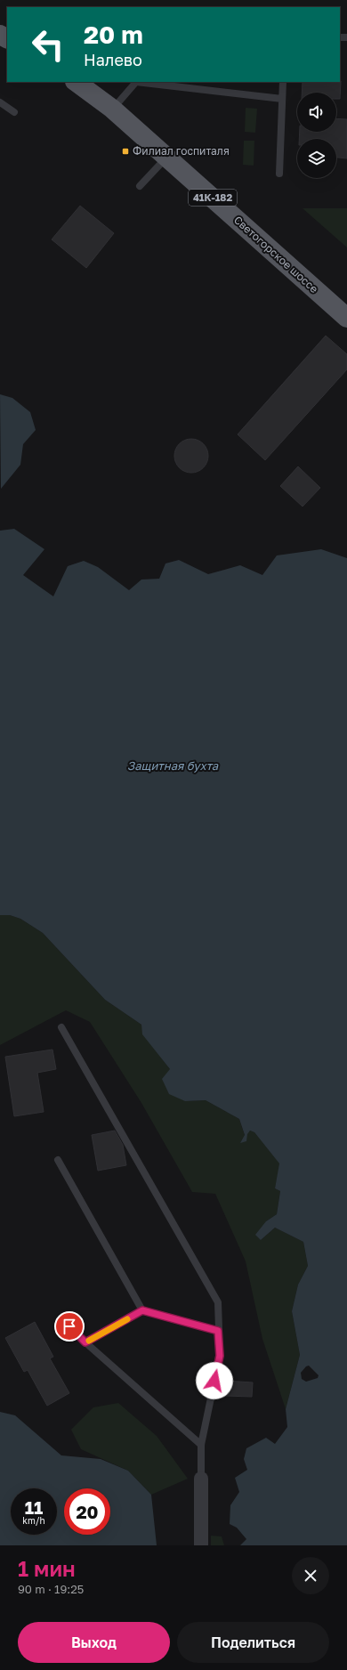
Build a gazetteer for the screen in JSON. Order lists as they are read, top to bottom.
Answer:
{
  "streets": {
    "main road": ["41К-182", "Светогорское шоссе"]
  },
  "water": ["Защитная бухта"],
  "places": {
    "transit": ["Филиал госпиталя"]
  },
  "page": {
    "turn": ["20 m", "Налево"],
    "speed": "11 km/h",
    "limit": "20",
    "heading": ["1 мин", "90 m · 19:25"],
    "buttons": ["Выход", "Поделиться"]
  }
}
